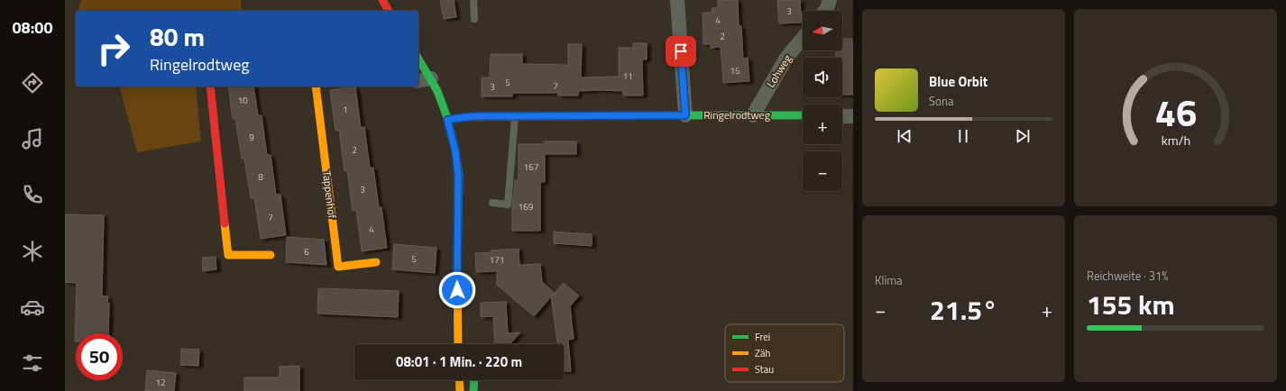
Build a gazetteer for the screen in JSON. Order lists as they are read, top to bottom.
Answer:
{
  "streets": {
    "street": ["Lohweg", "Ringelrodtweg", "Tappenhof"]
  },
  "crossings": [
    ["Lohweg", "Ringelrodtweg"]
  ],
  "house_numbers": [
    "3",
    "4",
    "2",
    "15",
    "11",
    "5",
    "7",
    "3",
    "10",
    "1",
    "9",
    "2",
    "167",
    "8",
    "3",
    "169",
    "7",
    "4",
    "6",
    "5",
    "171",
    "12"
  ],
  "legend": ["Frei", "Zäh", "Stau"],
  "north": "left",
  "page": {
    "tabs": "08:00",
    "map_buttons": ["+", "−"],
    "turn": ["80 m", "Ringelrodtweg"],
    "song": ["Blue Orbit", "Sona"],
    "tile": [
      "Klima",
      ["Reichweite · 31%", "155 km"]
    ],
    "heat": ["−", "21.5°", "+"],
    "limit": "50",
    "trip": "08:01 · 1 Min. · 220 m",
    "gauge": ["46", "km/h"]
  }
}
